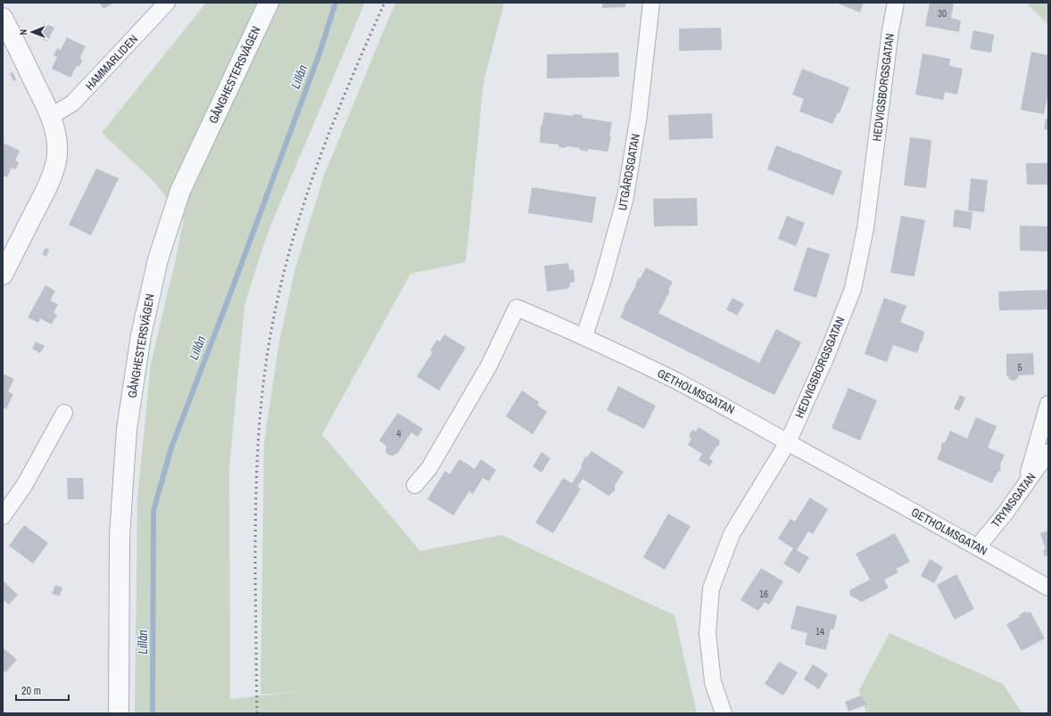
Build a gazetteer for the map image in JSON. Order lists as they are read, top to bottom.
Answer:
{
  "streets": {
    "street": [
      "HAMMARLIDEN",
      "GÅNGHESTERSVÄGEN",
      "HEDVIGSBORGSGATAN",
      "UTGÅRDSGATAN",
      "GETHOLMSGATAN",
      "TRYMSGATAN"
    ]
  },
  "crossings": [
    ["HEDVIGSBORGSGATAN", "GETHOLMSGATAN"],
    ["UTGÅRDSGATAN", "GETHOLMSGATAN"],
    ["GETHOLMSGATAN", "TRYMSGATAN"]
  ],
  "water": ["Lillån"],
  "house_numbers": [
    "30",
    "5",
    "4",
    "16",
    "14"
  ],
  "scale_bar": "20 m",
  "north": "left"
}
